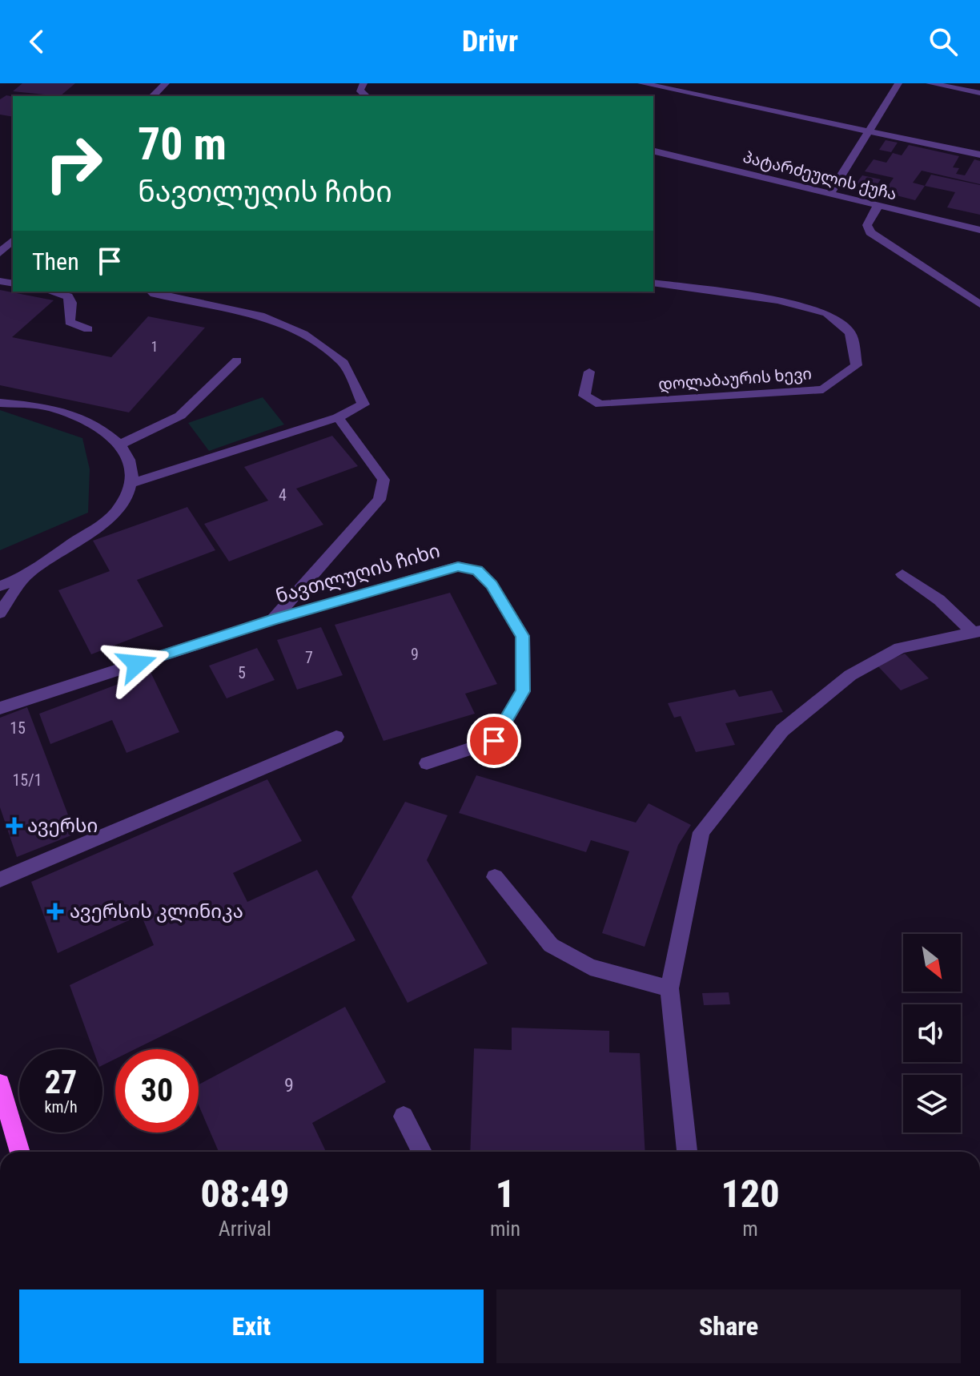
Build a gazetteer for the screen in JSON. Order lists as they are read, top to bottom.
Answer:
{
  "streets": {
    "street": ["პატარძეულის ქუჩა", "დოლაბაურის ხევი", "ნავთლუღის ჩიხი"]
  },
  "places": {
    "health": ["ავერსი", "ავერსის კლინიკა"]
  },
  "house_numbers": [
    "1",
    "4",
    "9",
    "7",
    "5",
    "15",
    "15/1",
    "9"
  ],
  "north": "bottom right",
  "page": {
    "header": "Drivr",
    "turn": ["70 m", "ნავთლუღის ჩიხი"],
    "then": "Then",
    "speed": "27 km/h",
    "limit": "30",
    "eta": [
      "08:49",
      "Arrival",
      "1",
      "min",
      "120",
      "m"
    ],
    "buttons": ["Exit", "Share"]
  }
}
